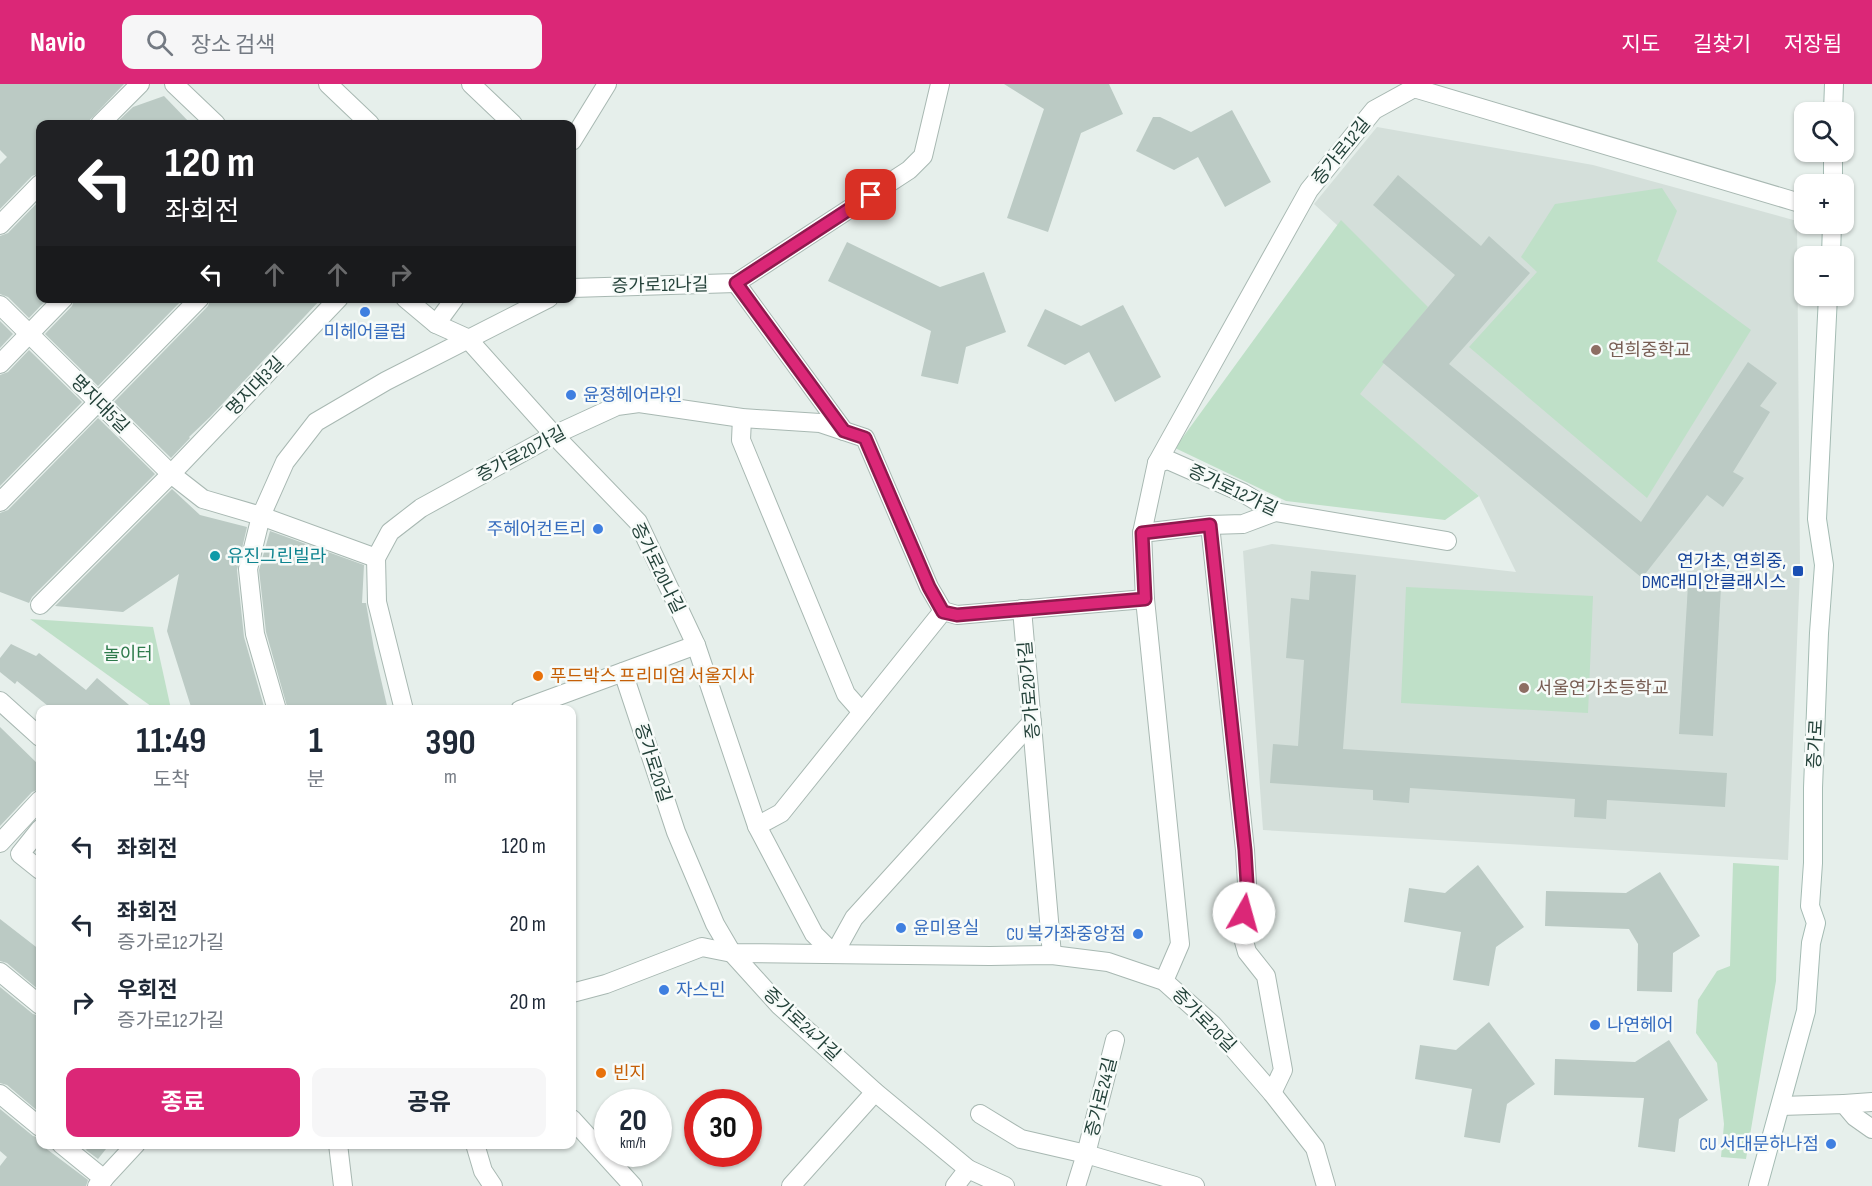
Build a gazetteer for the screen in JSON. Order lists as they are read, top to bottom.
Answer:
{
  "streets": {
    "street": [
      "증가로12길",
      "증가로12나길",
      "명지대3길",
      "명지대5길",
      "증가로20가길",
      "증가로12가길",
      "증가로20나길",
      "증가로",
      "증가로20길",
      "증가로24가길",
      "증가로24길"
    ]
  },
  "crossings": [
    ["증가로12길", "증가로12가길"],
    ["증가로12나길", "증가로20가길"],
    ["명지대3길", "명지대5길"],
    ["증가로20가길", "증가로20나길"],
    ["증가로20가길", "증가로20길"],
    ["증가로20나길", "증가로20길"],
    ["증가로20길", "증가로24가길"]
  ],
  "parks": ["놀이터"],
  "places": {
    "other": [
      "미헤어클럽",
      "연희중학교",
      "윤정헤어라인",
      "주헤어컨트리",
      "유진그린빌라",
      "푸드박스 프리미엄 서울지사",
      "서울연가초등학교",
      "윤미용실",
      "CU 북가좌중앙점",
      "자스민",
      "나연헤어",
      "빈지",
      "CU 서대문하나점"
    ],
    "transit": ["연가초, 연희중, DMC래미안클래시스"]
  },
  "page": {
    "header": "Navio",
    "search": "장소 검색",
    "nav": ["지도", "길찾기", "저장됨"],
    "map_buttons": ["+", "−"],
    "turn": ["120 m", "좌회전"],
    "eta": [
      "11:49",
      "도착",
      "1",
      "분",
      "390",
      "m"
    ],
    "list": [
      {
        "name": "좌회전",
        "value": "120 m"
      },
      {
        "name": "좌회전",
        "note": "증가로12가길",
        "value": "20 m"
      },
      {
        "name": "우회전",
        "note": "증가로12가길",
        "value": "20 m"
      }
    ],
    "buttons": ["종료", "공유"],
    "speed": "20 km/h",
    "limit": "30"
  }
}
